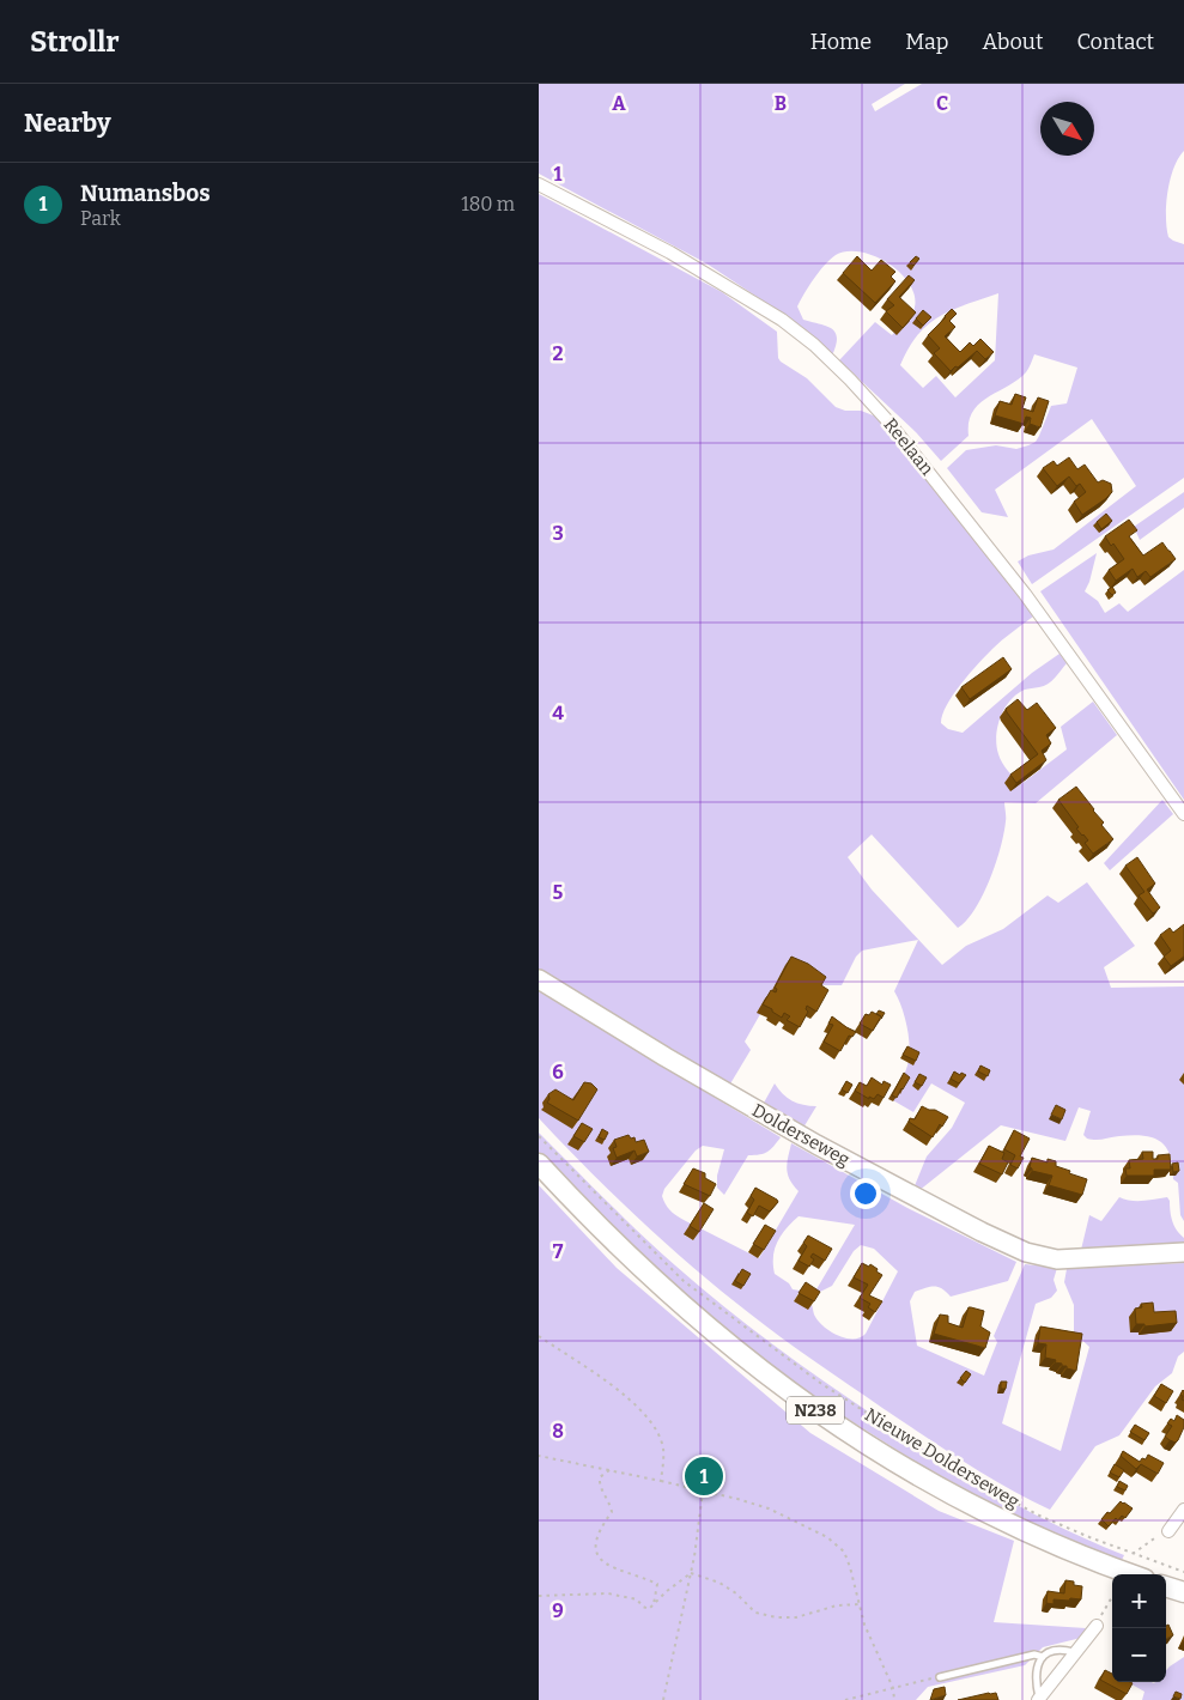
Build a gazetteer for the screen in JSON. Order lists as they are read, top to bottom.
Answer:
{
  "streets": {
    "main road": ["Dolderseweg", "N238", "Nieuwe Dolderseweg"],
    "street": ["Reelaan"]
  },
  "north": "bottom right",
  "page": {
    "header": "Strollr",
    "nav": [
      "Home",
      "Map",
      "About",
      "Contact"
    ],
    "heading": "Nearby",
    "list": [
      {
        "mark": "1",
        "name": "Numansbos",
        "note": "Park",
        "value": "180 m"
      }
    ],
    "pins": "1",
    "map_buttons": ["+", "−"]
  },
  "grid": {
    "columns": ["A", "B", "C"],
    "rows": [
      "1",
      "2",
      "3",
      "4",
      "5",
      "6",
      "7",
      "8",
      "9"
    ]
  }
}
